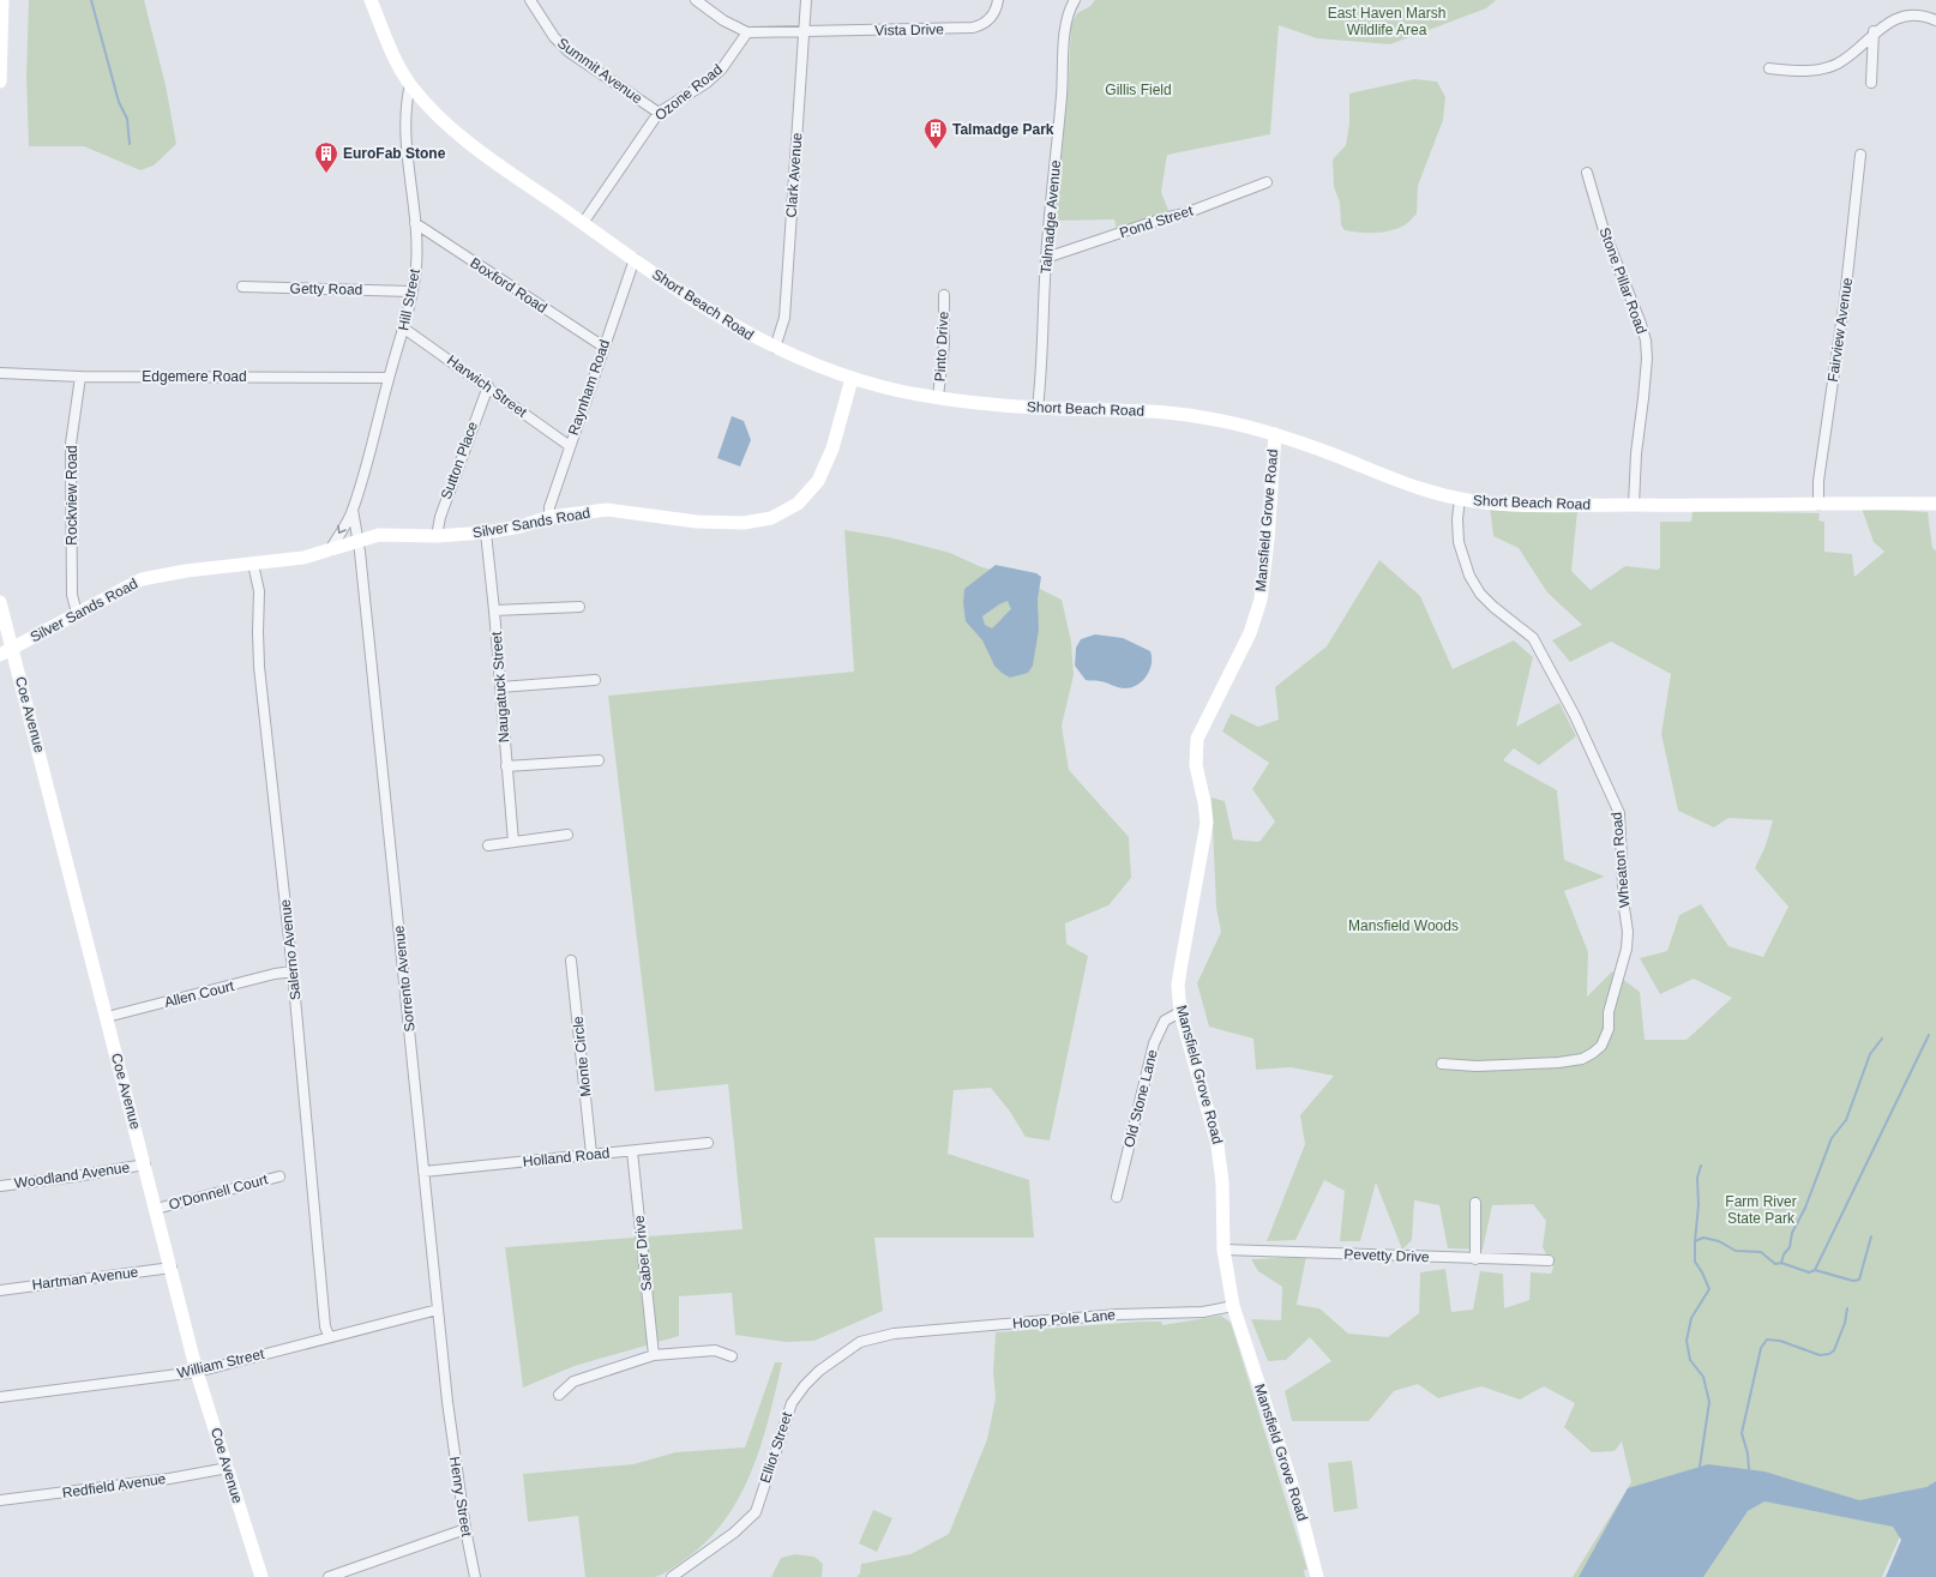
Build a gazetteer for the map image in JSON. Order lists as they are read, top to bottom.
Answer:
{
  "streets": {
    "main road": [
      "Short Beach Road",
      "Mansfield Grove Road",
      "Silver Sands Road",
      "Coe Avenue"
    ],
    "street": [
      "Vista Drive",
      "Summit Avenue",
      "Ozone Road",
      "Clark Avenue",
      "Talmadge Avenue",
      "Pond Street",
      "Stone Pillar Road",
      "Boxford Road",
      "Getty Road",
      "Hill Street",
      "Fairview Avenue",
      "Pinto Drive",
      "Edgemere Road",
      "Harwich Street",
      "Raynham Road",
      "Sutton Place",
      "Rockview Road",
      "Naugatuck Street",
      "Wheaton Road",
      "Salerno Avenue",
      "Sorrento Avenue",
      "Allen Court",
      "Monte Circle",
      "Old Stone Lane",
      "Holland Road",
      "Woodland Avenue",
      "O'Donnell Court",
      "Saber Drive",
      "Pevetty Drive",
      "Hartman Avenue",
      "Hoop Pole Lane",
      "William Street",
      "Elliot Street",
      "Redfield Avenue",
      "Henry Street"
    ]
  },
  "crossings": [
    ["Vista Drive", "Clark Avenue"],
    ["Summit Avenue", "Ozone Road"],
    ["Ozone Road", "Short Beach Road"],
    ["Clark Avenue", "Short Beach Road"],
    ["Talmadge Avenue", "Pond Street"],
    ["Talmadge Avenue", "Short Beach Road"],
    ["Stone Pillar Road", "Short Beach Road"],
    ["Boxford Road", "Hill Street"],
    ["Boxford Road", "Raynham Road"],
    ["Getty Road", "Hill Street"],
    ["Hill Street", "Short Beach Road"],
    ["Hill Street", "Edgemere Road"],
    ["Hill Street", "Harwich Street"],
    ["Hill Street", "Silver Sands Road"],
    ["Hill Street", "Sorrento Avenue"],
    ["Short Beach Road", "Fairview Avenue"],
    ["Short Beach Road", "Pinto Drive"],
    ["Short Beach Road", "Raynham Road"],
    ["Short Beach Road", "Mansfield Grove Road"],
    ["Short Beach Road", "Silver Sands Road"],
    ["Short Beach Road", "Wheaton Road"],
    ["Edgemere Road", "Rockview Road"],
    ["Harwich Street", "Raynham Road"],
    ["Harwich Street", "Sutton Place"],
    ["Raynham Road", "Silver Sands Road"],
    ["Sutton Place", "Silver Sands Road"],
    ["Rockview Road", "Silver Sands Road"],
    ["Mansfield Grove Road", "Old Stone Lane"],
    ["Mansfield Grove Road", "Pevetty Drive"],
    ["Mansfield Grove Road", "Hoop Pole Lane"],
    ["Silver Sands Road", "Naugatuck Street"],
    ["Silver Sands Road", "Coe Avenue"],
    ["Silver Sands Road", "Salerno Avenue"],
    ["Silver Sands Road", "Sorrento Avenue"],
    ["Coe Avenue", "Allen Court"],
    ["Coe Avenue", "Woodland Avenue"],
    ["Coe Avenue", "O'Donnell Court"],
    ["Coe Avenue", "Hartman Avenue"],
    ["Coe Avenue", "William Street"],
    ["Coe Avenue", "Redfield Avenue"],
    ["Salerno Avenue", "Allen Court"],
    ["Salerno Avenue", "William Street"],
    ["Sorrento Avenue", "Holland Road"],
    ["Sorrento Avenue", "William Street"],
    ["Sorrento Avenue", "Henry Street"],
    ["Monte Circle", "Holland Road"],
    ["Holland Road", "Saber Drive"],
    ["Hoop Pole Lane", "Elliot Street"]
  ],
  "parks": [
    "East Haven Marsh Wildlife Area",
    "Gillis Field",
    "Mansfield Woods",
    "Farm River State Park"
  ],
  "places": {
    "building": ["Talmadge Park", "EuroFab Stone"]
  }
}
